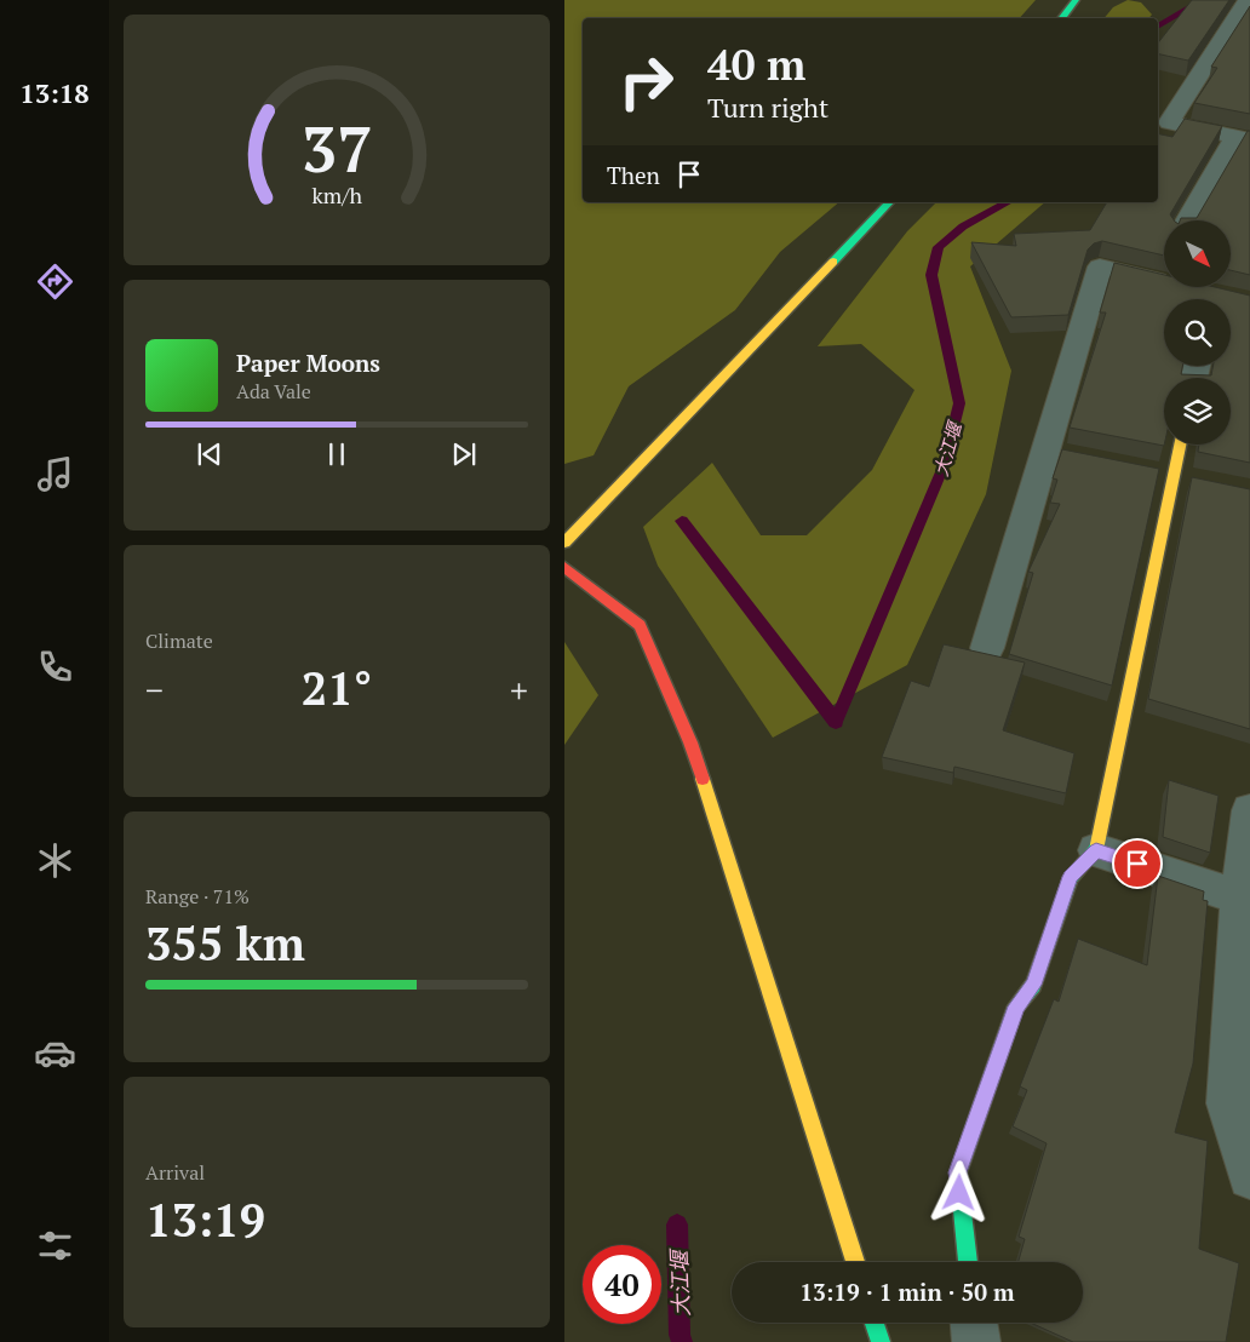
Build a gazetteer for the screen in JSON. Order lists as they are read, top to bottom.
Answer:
{
  "water": ["大江堰"],
  "north": "bottom right",
  "page": {
    "tabs": "13:18",
    "turn": ["40 m", "Turn right"],
    "then": "Then",
    "song": ["Paper Moons", "Ada Vale"],
    "tile": [
      "Climate",
      ["Range · 71%", "355 km"],
      ["Arrival", "13:19"]
    ],
    "heat": ["−", "21°", "+"],
    "limit": "40",
    "trip": "13:19 · 1 min · 50 m",
    "gauge": ["37", "km/h"]
  }
}
